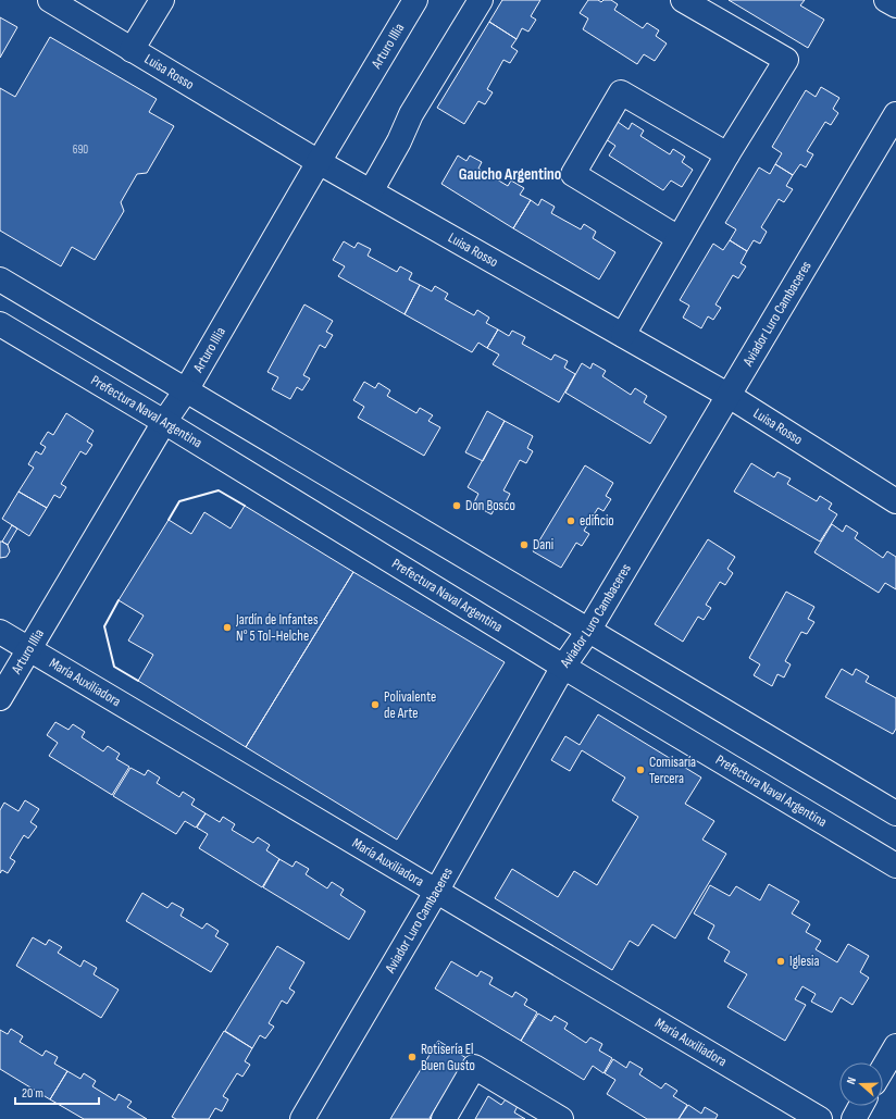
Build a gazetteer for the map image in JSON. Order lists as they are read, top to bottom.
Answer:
{
  "streets": {
    "street": [
      "Arturo Illia",
      "Luisa Rosso",
      "Aviador Luro Cambaceres",
      "Prefectura Naval Argentina",
      "María Auxiliadora"
    ]
  },
  "crossings": [
    ["Arturo Illia", "Luisa Rosso"],
    ["Arturo Illia", "Prefectura Naval Argentina"],
    ["Arturo Illia", "María Auxiliadora"],
    ["Luisa Rosso", "Aviador Luro Cambaceres"],
    ["Aviador Luro Cambaceres", "Prefectura Naval Argentina"],
    ["Aviador Luro Cambaceres", "María Auxiliadora"]
  ],
  "districts": ["Gaucho Argentino"],
  "places": [
    "Don Bosco",
    "edificio",
    "Dani",
    "Jardín de Infantes N° 5 Tol-Helche",
    "Polivalente de Arte",
    "Comisaría Tercera",
    "Iglesia",
    "Rotisería El Buen Gusto"
  ],
  "house_numbers": ["690"],
  "scale_bar": "20 m",
  "north": "left"
}
